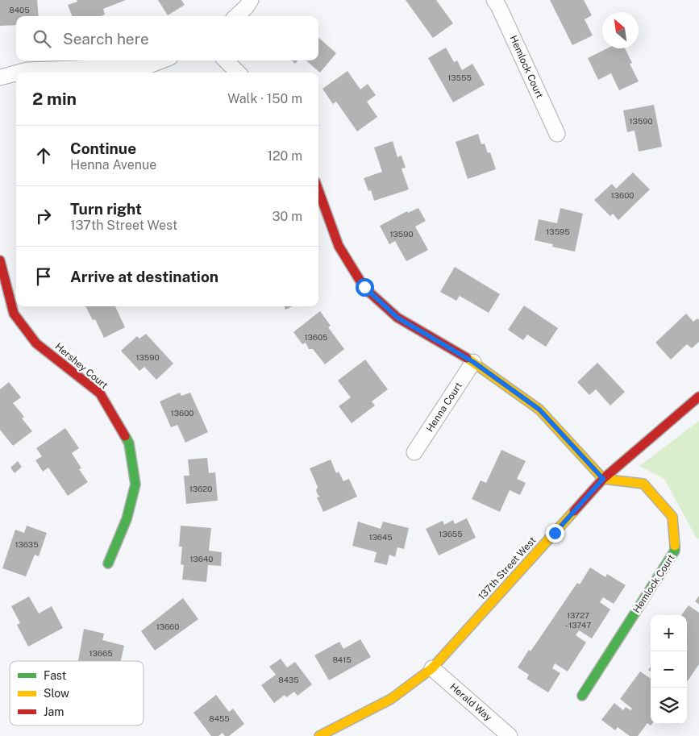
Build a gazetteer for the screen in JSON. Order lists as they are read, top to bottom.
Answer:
{
  "streets": {
    "street": [
      "Hemlock Court",
      "Hershey Court",
      "Henna Court",
      "137th Street West",
      "Herald Way"
    ]
  },
  "crossings": [
    ["Hemlock Court", "137th Street West"],
    ["137th Street West", "Herald Way"]
  ],
  "house_numbers": [
    "8405",
    "13555",
    "13590",
    "13600",
    "13595",
    "13590",
    "13605",
    "13590",
    "13600",
    "13620",
    "13655",
    "13645",
    "13635",
    "13640",
    "13727 - 13747",
    "13660",
    "13665",
    "8415",
    "8435",
    "8455"
  ],
  "legend": ["Fast", "Slow", "Jam"],
  "north": "top left",
  "page": {
    "search": "Search here",
    "heading": ["2 min", "Walk · 150 m"],
    "list": [
      ["Continue", "Henna Avenue", "120 m"],
      ["Turn right", "137th Street West", "30 m"],
      "Arrive at destination"
    ],
    "map_buttons": ["+", "−"]
  }
}
